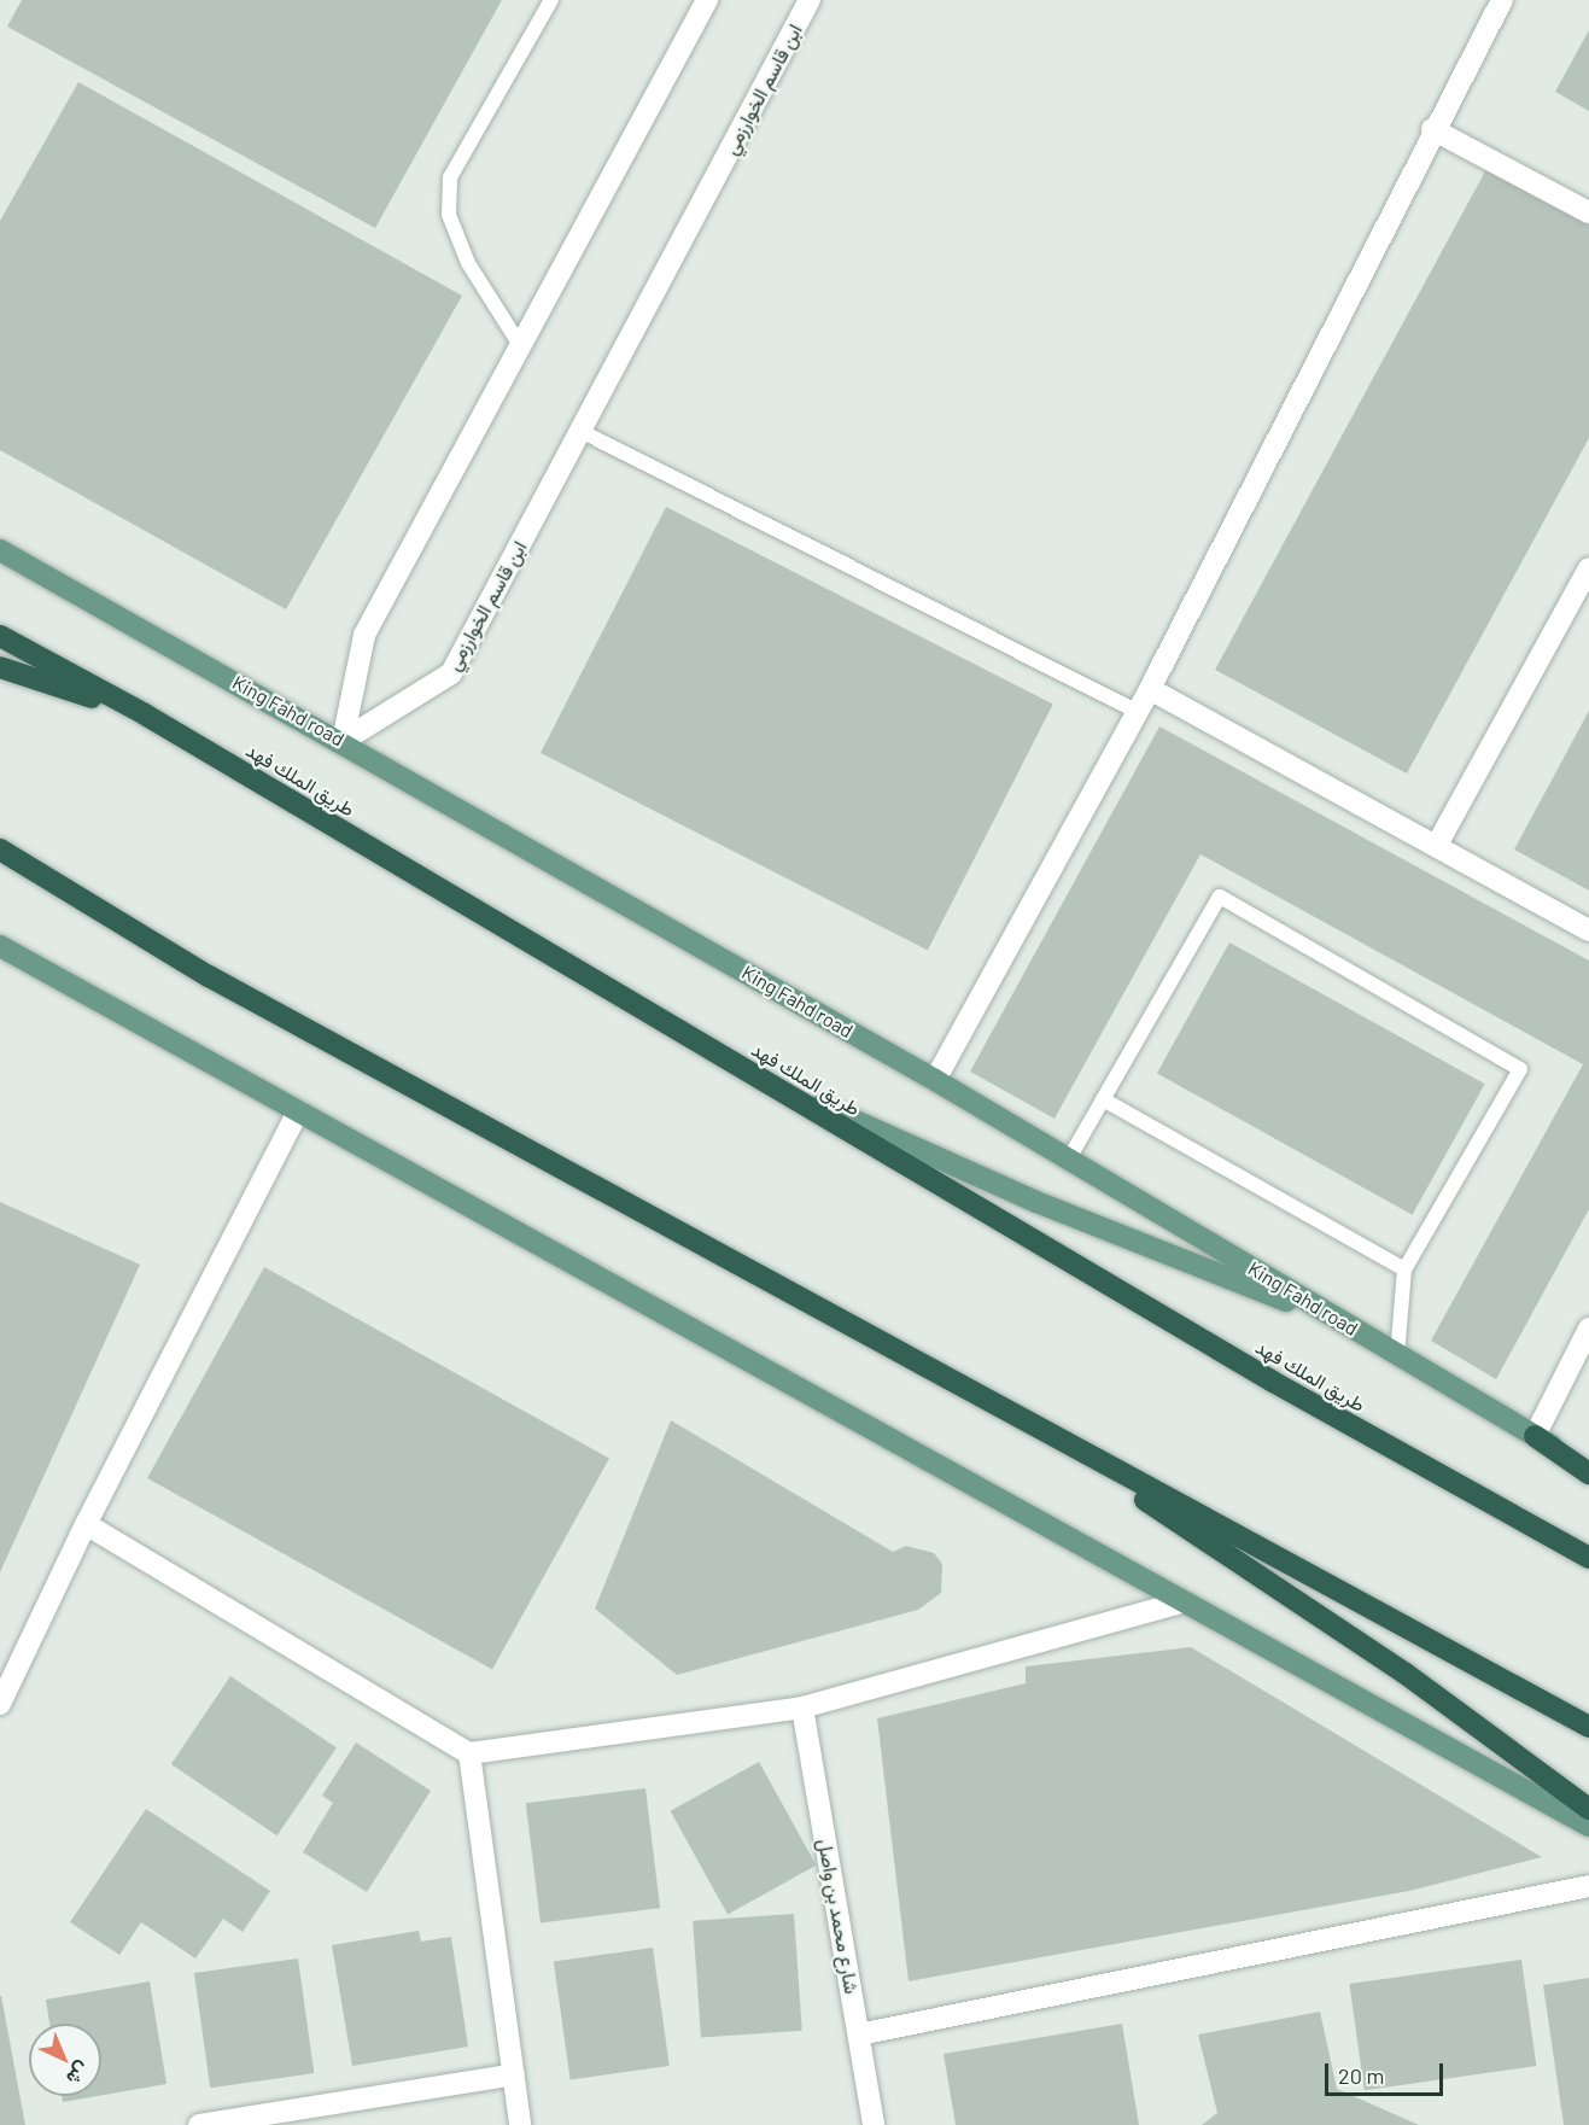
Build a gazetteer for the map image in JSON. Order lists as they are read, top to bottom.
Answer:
{
  "streets": {
    "highway": ["طريق الملك فهد"],
    "main road": ["King Fahd road"],
    "street": ["ابن قاسم الخوارزمي", "شارع محمد بن واصل"]
  },
  "crossings": [
    ["ابن قاسم الخوارزمي", "King Fahd road"]
  ],
  "scale_bar": "20 m",
  "north": "bottom right"
}
